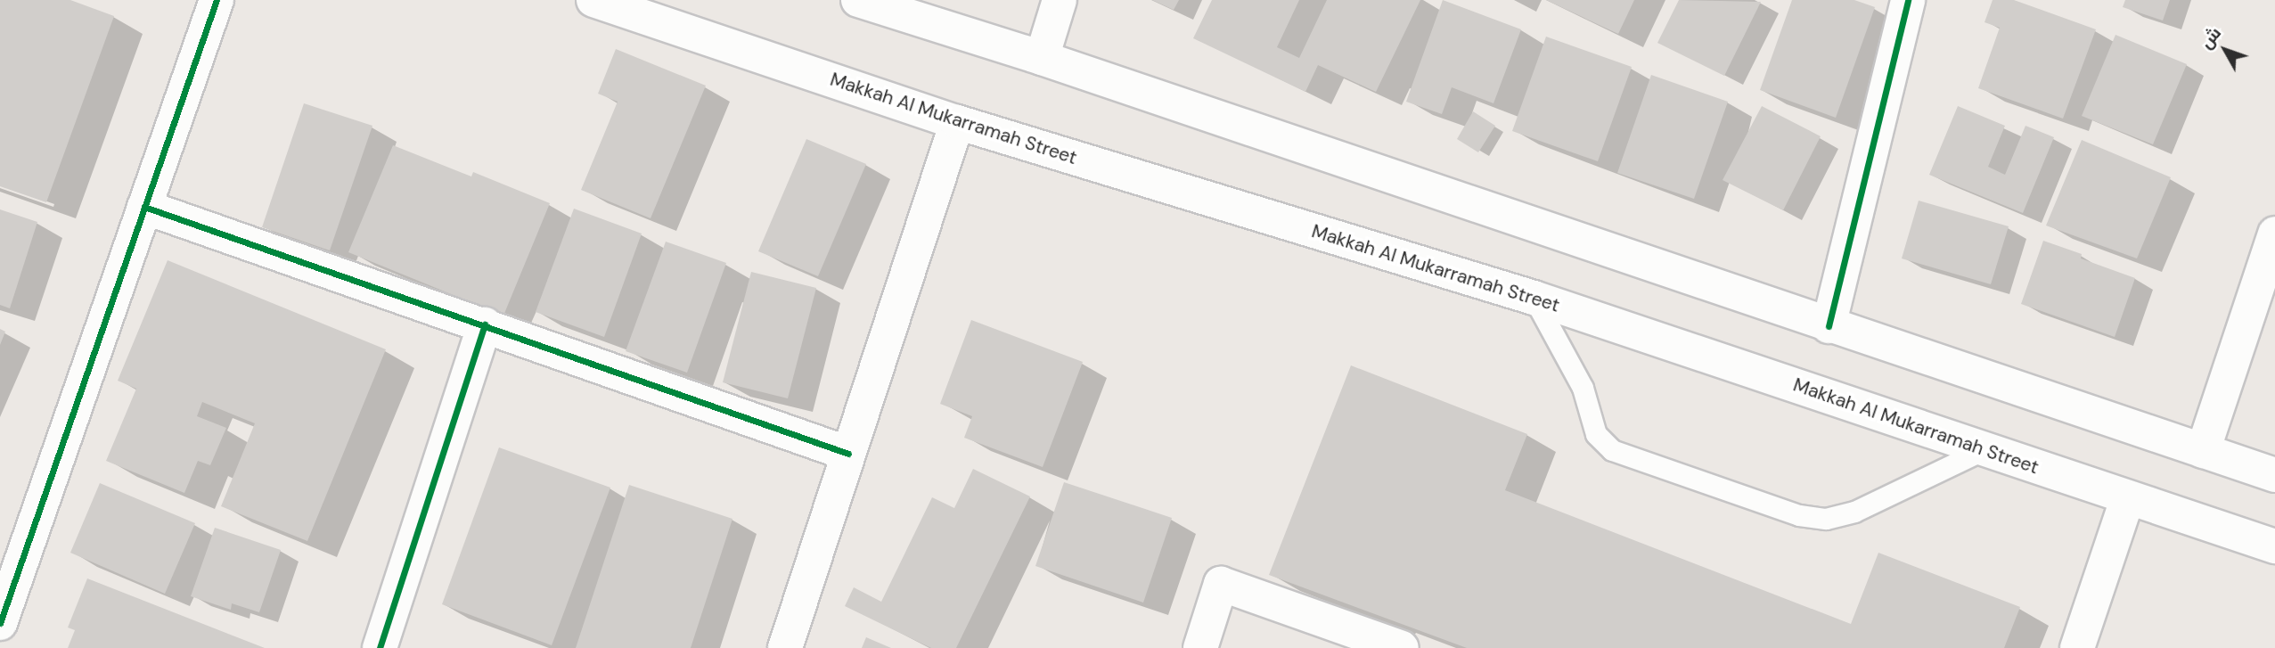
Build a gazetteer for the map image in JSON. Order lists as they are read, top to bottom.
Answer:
{
  "streets": {
    "street": ["Makkah Al Mukarramah Street"]
  },
  "north": "top left"
}
